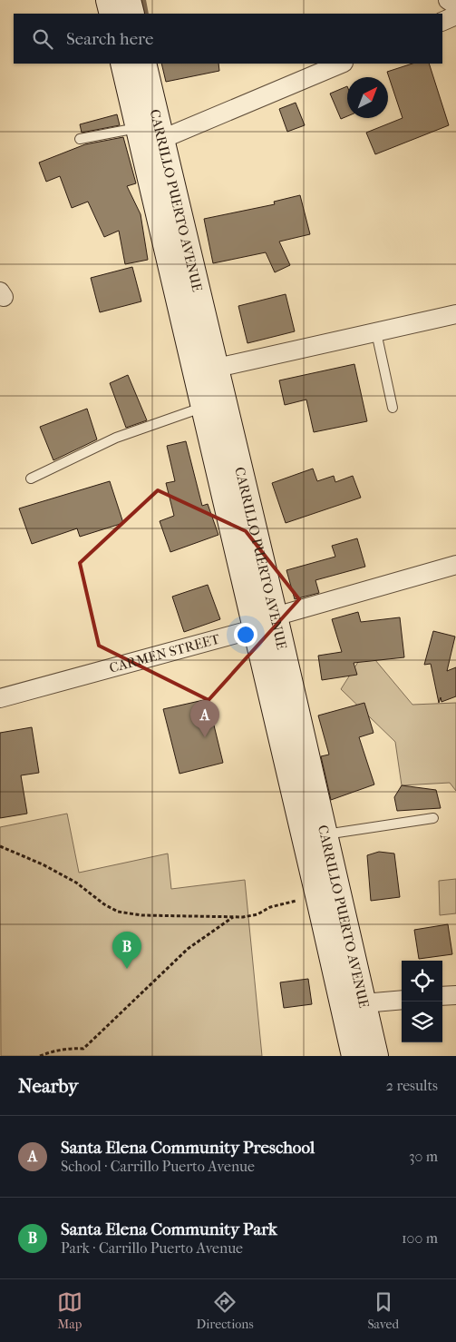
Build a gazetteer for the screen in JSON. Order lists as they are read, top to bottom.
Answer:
{
  "streets": {
    "main road": ["CARRILLO PUERTO AVENUE"],
    "street": ["CARMEN STREET"]
  },
  "crossings": [
    ["CARRILLO PUERTO AVENUE", "CARMEN STREET"]
  ],
  "north": "top right",
  "page": {
    "search": "Search here",
    "pins": ["A", "B"],
    "heading": ["Nearby", "2 results"],
    "list": [
      {
        "mark": "A",
        "name": "Santa Elena Community Preschool",
        "note": "School · Carrillo Puerto Avenue",
        "value": "30 m"
      },
      {
        "mark": "B",
        "name": "Santa Elena Community Park",
        "note": "Park · Carrillo Puerto Avenue",
        "value": "100 m"
      }
    ],
    "nav": ["Map", "Directions", "Saved"]
  }
}
